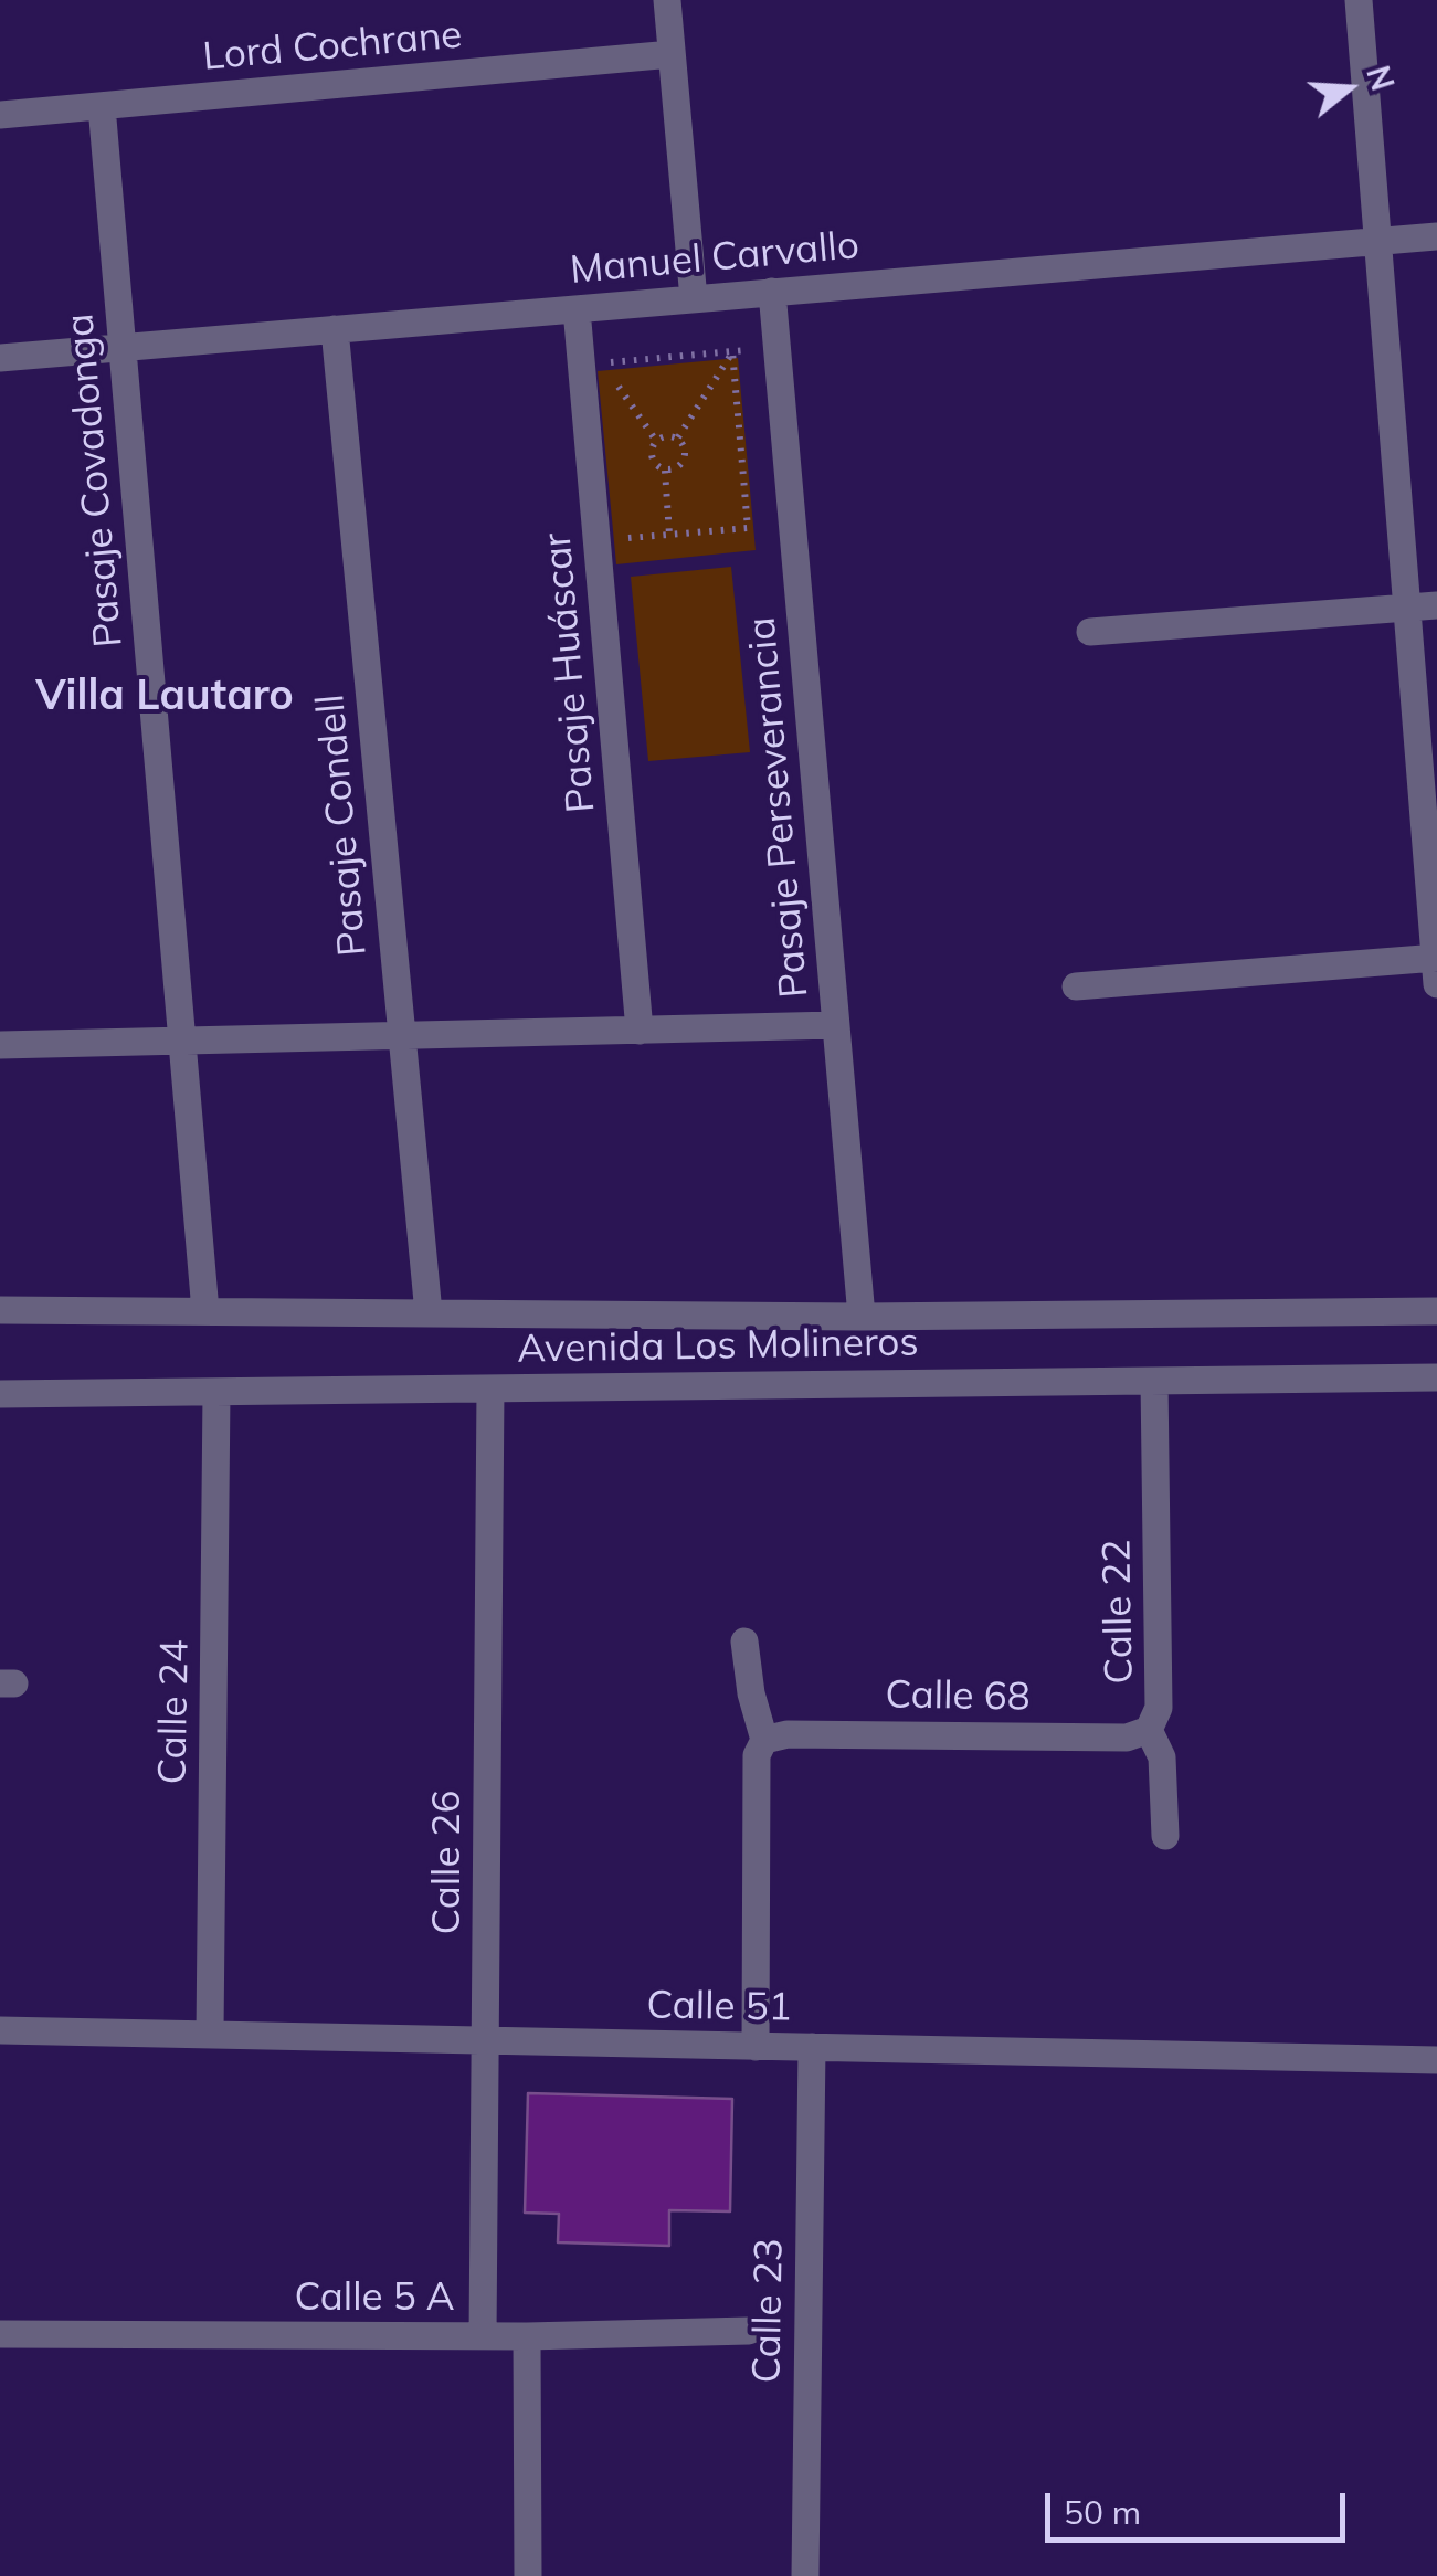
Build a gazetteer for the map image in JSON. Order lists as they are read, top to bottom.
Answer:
{
  "streets": {
    "street": [
      "Lord Cochrane",
      "Manuel Carvallo",
      "Pasaje Covadonga",
      "Pasaje Huáscar",
      "Pasaje Perseverancia",
      "Pasaje Condell",
      "Avenida Los Molineros",
      "Calle 22",
      "Calle 68",
      "Calle 24",
      "Calle 26",
      "Calle 51",
      "Calle 5 A",
      "Calle 23"
    ]
  },
  "crossings": [
    ["Lord Cochrane", "Pasaje Covadonga"],
    ["Manuel Carvallo", "Pasaje Covadonga"],
    ["Manuel Carvallo", "Pasaje Huáscar"],
    ["Manuel Carvallo", "Pasaje Perseverancia"],
    ["Manuel Carvallo", "Pasaje Condell"],
    ["Pasaje Covadonga", "Avenida Los Molineros"],
    ["Pasaje Perseverancia", "Avenida Los Molineros"],
    ["Pasaje Condell", "Avenida Los Molineros"],
    ["Avenida Los Molineros", "Calle 22"],
    ["Avenida Los Molineros", "Calle 24"],
    ["Avenida Los Molineros", "Calle 26"],
    ["Calle 22", "Calle 68"],
    ["Calle 24", "Calle 51"],
    ["Calle 26", "Calle 51"],
    ["Calle 26", "Calle 5 A"],
    ["Calle 51", "Calle 23"]
  ],
  "districts": ["Villa Lautaro"],
  "scale_bar": "50 m",
  "north": "right"
}
